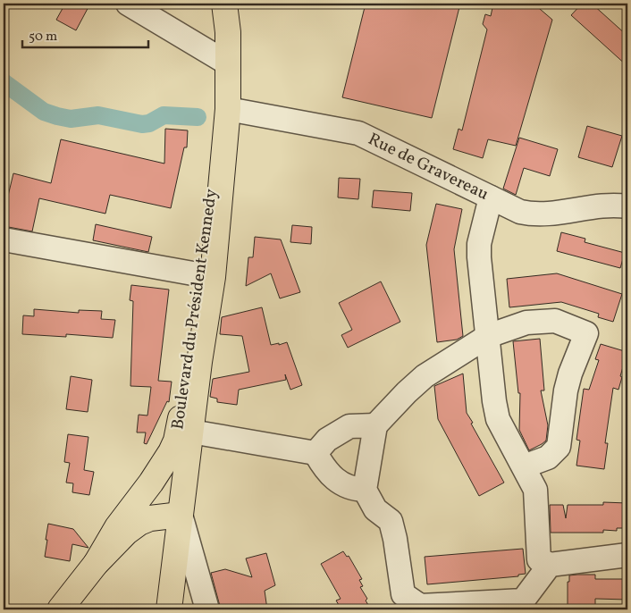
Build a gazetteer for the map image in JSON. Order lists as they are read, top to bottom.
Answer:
{
  "streets": {
    "main road": ["Boulevard du Président Kennedy"],
    "street": ["Rue de Gravereau"]
  },
  "scale_bar": "50 m"
}
